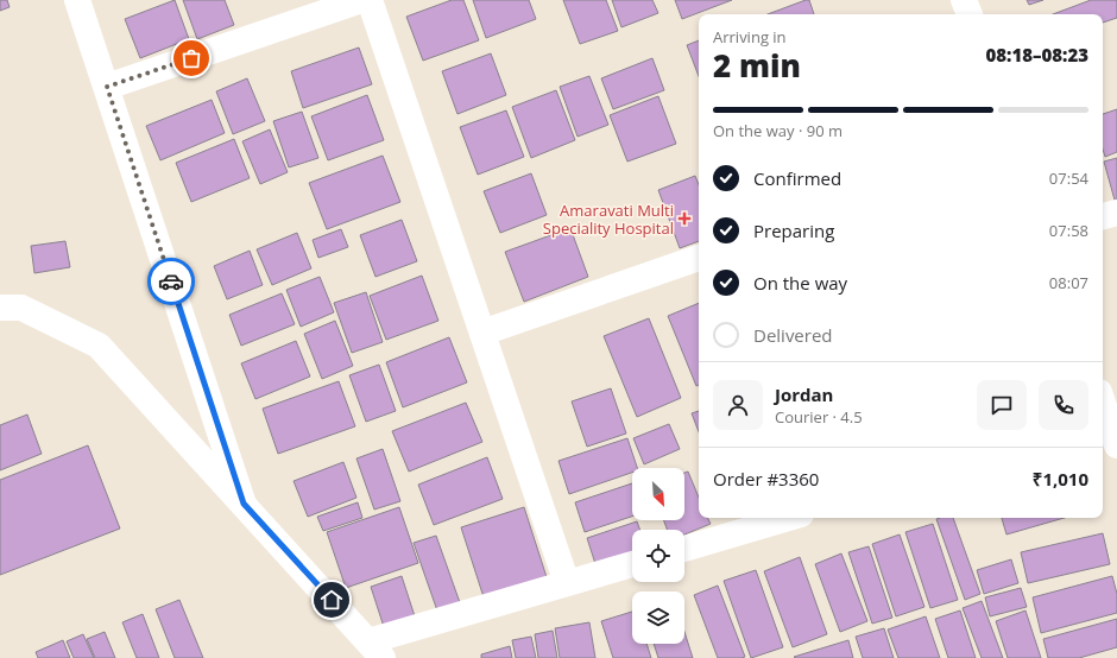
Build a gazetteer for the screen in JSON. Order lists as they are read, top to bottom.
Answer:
{
  "places": {
    "health": ["Amaravati Multi Speciality Hospital"]
  },
  "north": "bottom right",
  "page": {
    "heading": ["2 min", "Arriving in", "08:18–08:23"],
    "panel": [
      "Jordan",
      "Courier · 4.5",
      "Order #3360",
      "₹1,010"
    ],
    "bar": "On the way · 90 m",
    "list": [
      ["Confirmed", "07:54"],
      ["Preparing", "07:58"],
      ["On the way", "08:07"],
      "Delivered"
    ]
  }
}
